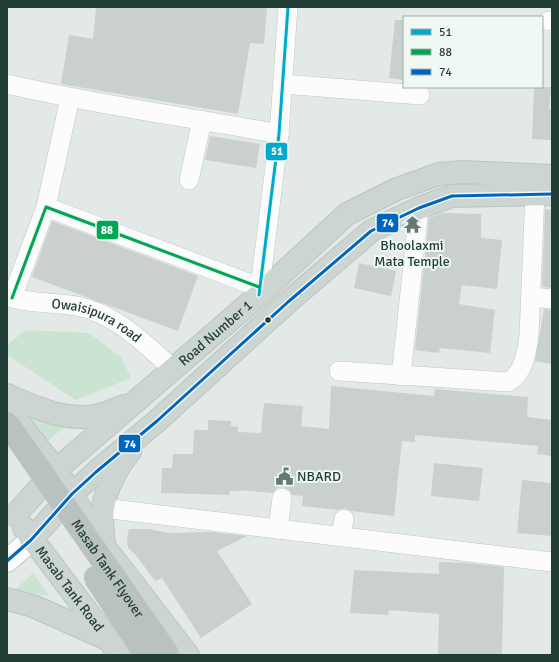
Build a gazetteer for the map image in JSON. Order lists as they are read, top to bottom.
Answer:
{
  "streets": {
    "highway": ["Masab Tank Flyover"],
    "main road": ["Road Number 1", "Masab Tank Road"],
    "street": ["Owaisipura road"]
  },
  "crossings": [
    ["Owaisipura road", "Road Number 1"],
    ["Road Number 1", "Masab Tank Road"]
  ],
  "places": {
    "temple": ["Bhoolaxmi Mata Temple"],
    "public building": ["NBARD"]
  },
  "lines": ["transit line 51", "transit line 74", "transit line 88"],
  "legend": ["51", "88", "74"]
}
